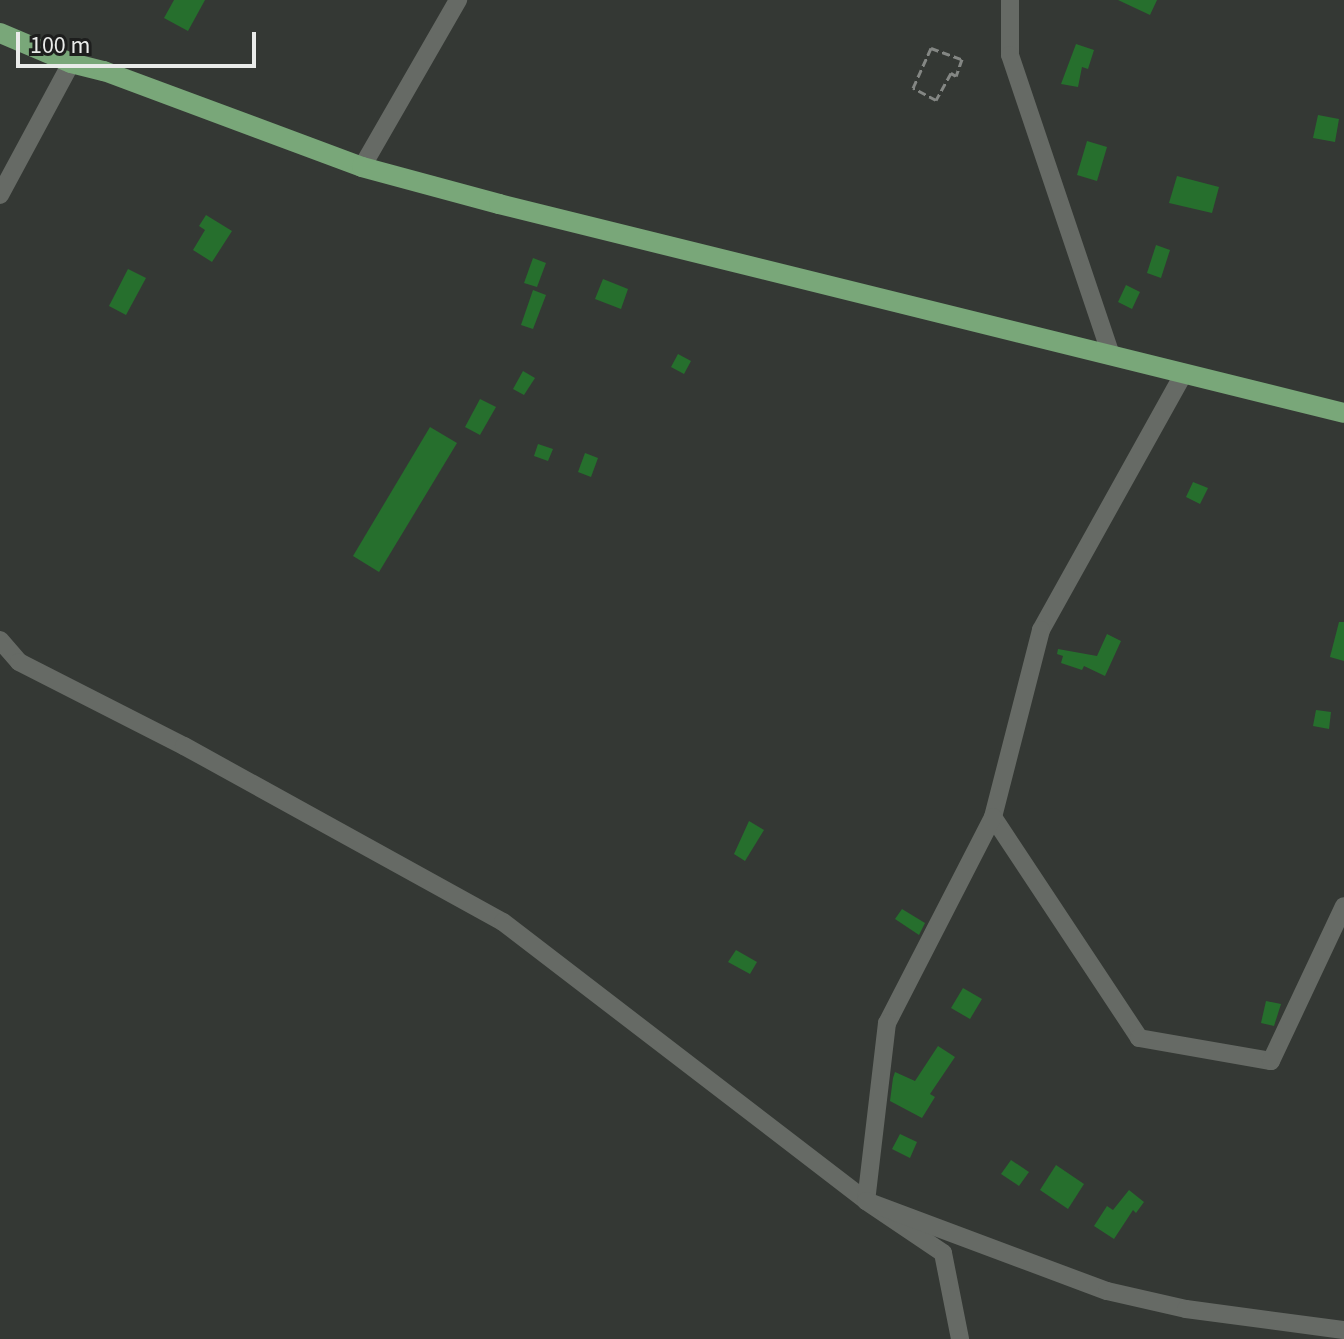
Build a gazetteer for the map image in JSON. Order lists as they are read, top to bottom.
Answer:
{
  "scale_bar": "100 m"
}
